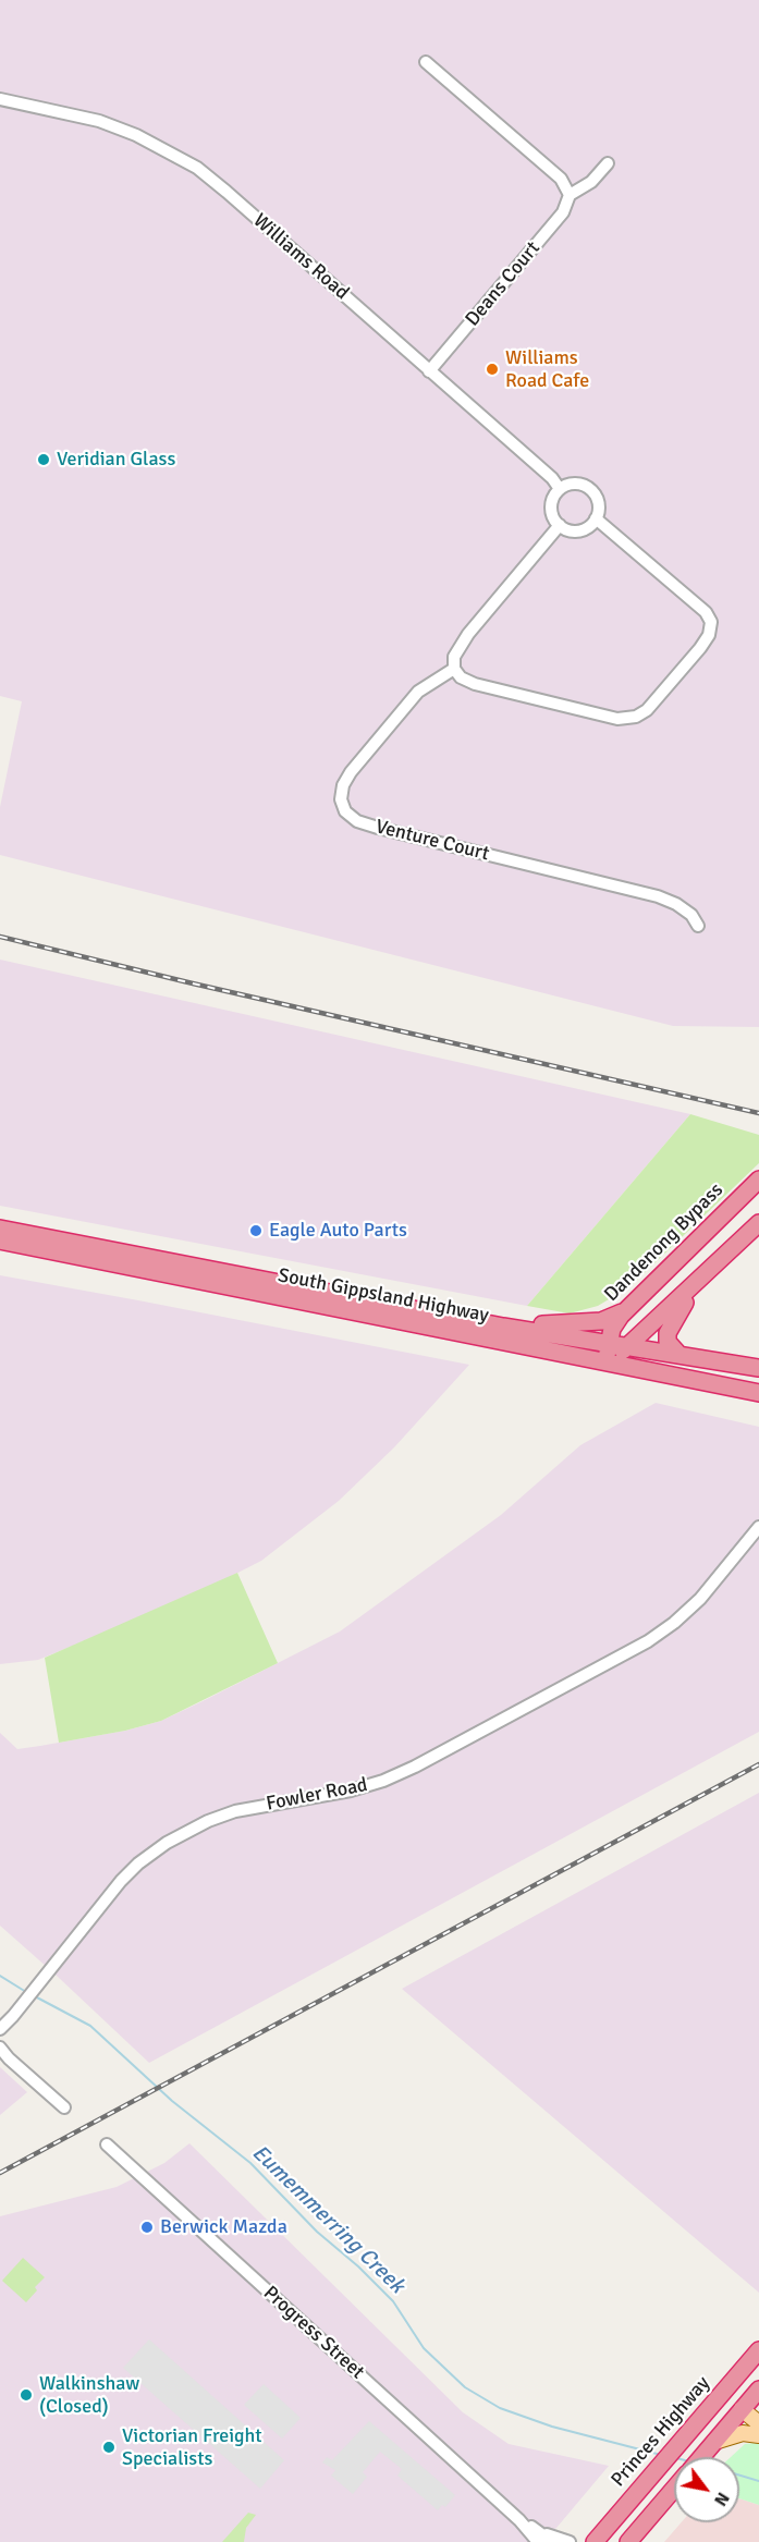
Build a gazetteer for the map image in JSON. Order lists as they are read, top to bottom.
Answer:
{
  "streets": {
    "highway": ["Dandenong Bypass", "South Gippsland Highway", "Princes Highway"],
    "street": [
      "Williams Road",
      "Deans Court",
      "Venture Court",
      "Fowler Road",
      "Progress Street"
    ]
  },
  "crossings": [
    ["Williams Road", "Deans Court"],
    ["Dandenong Bypass", "South Gippsland Highway"]
  ],
  "water": ["Eumemmerring Creek"],
  "places": [
    "Williams Road Cafe",
    "Veridian Glass",
    "Eagle Auto Parts",
    "Berwick Mazda",
    "Walkinshaw (Closed)",
    "Victorian Freight Specialists"
  ],
  "north": "bottom right"
}
